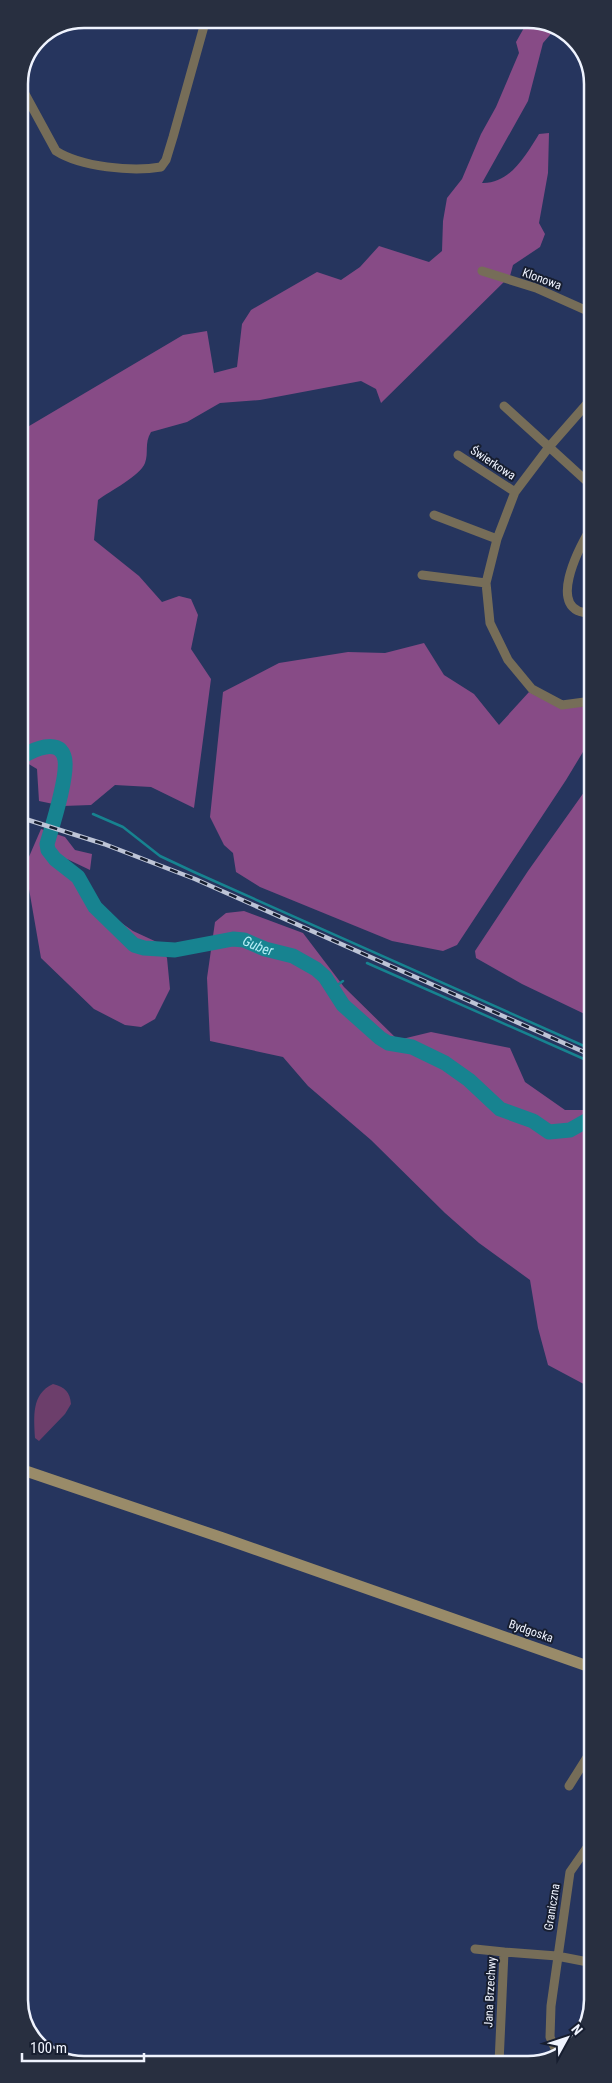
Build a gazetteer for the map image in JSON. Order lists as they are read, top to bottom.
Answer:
{
  "streets": {
    "main road": ["Bydgoska"],
    "street": [
      "Klonowa",
      "Świerkowa",
      "Graniczna",
      "Jana Brzechwy"
    ]
  },
  "crossings": [
    ["Graniczna", "Jana Brzechwy"]
  ],
  "water": ["Guber"],
  "scale_bar": "100 m",
  "north": "top right"
}
